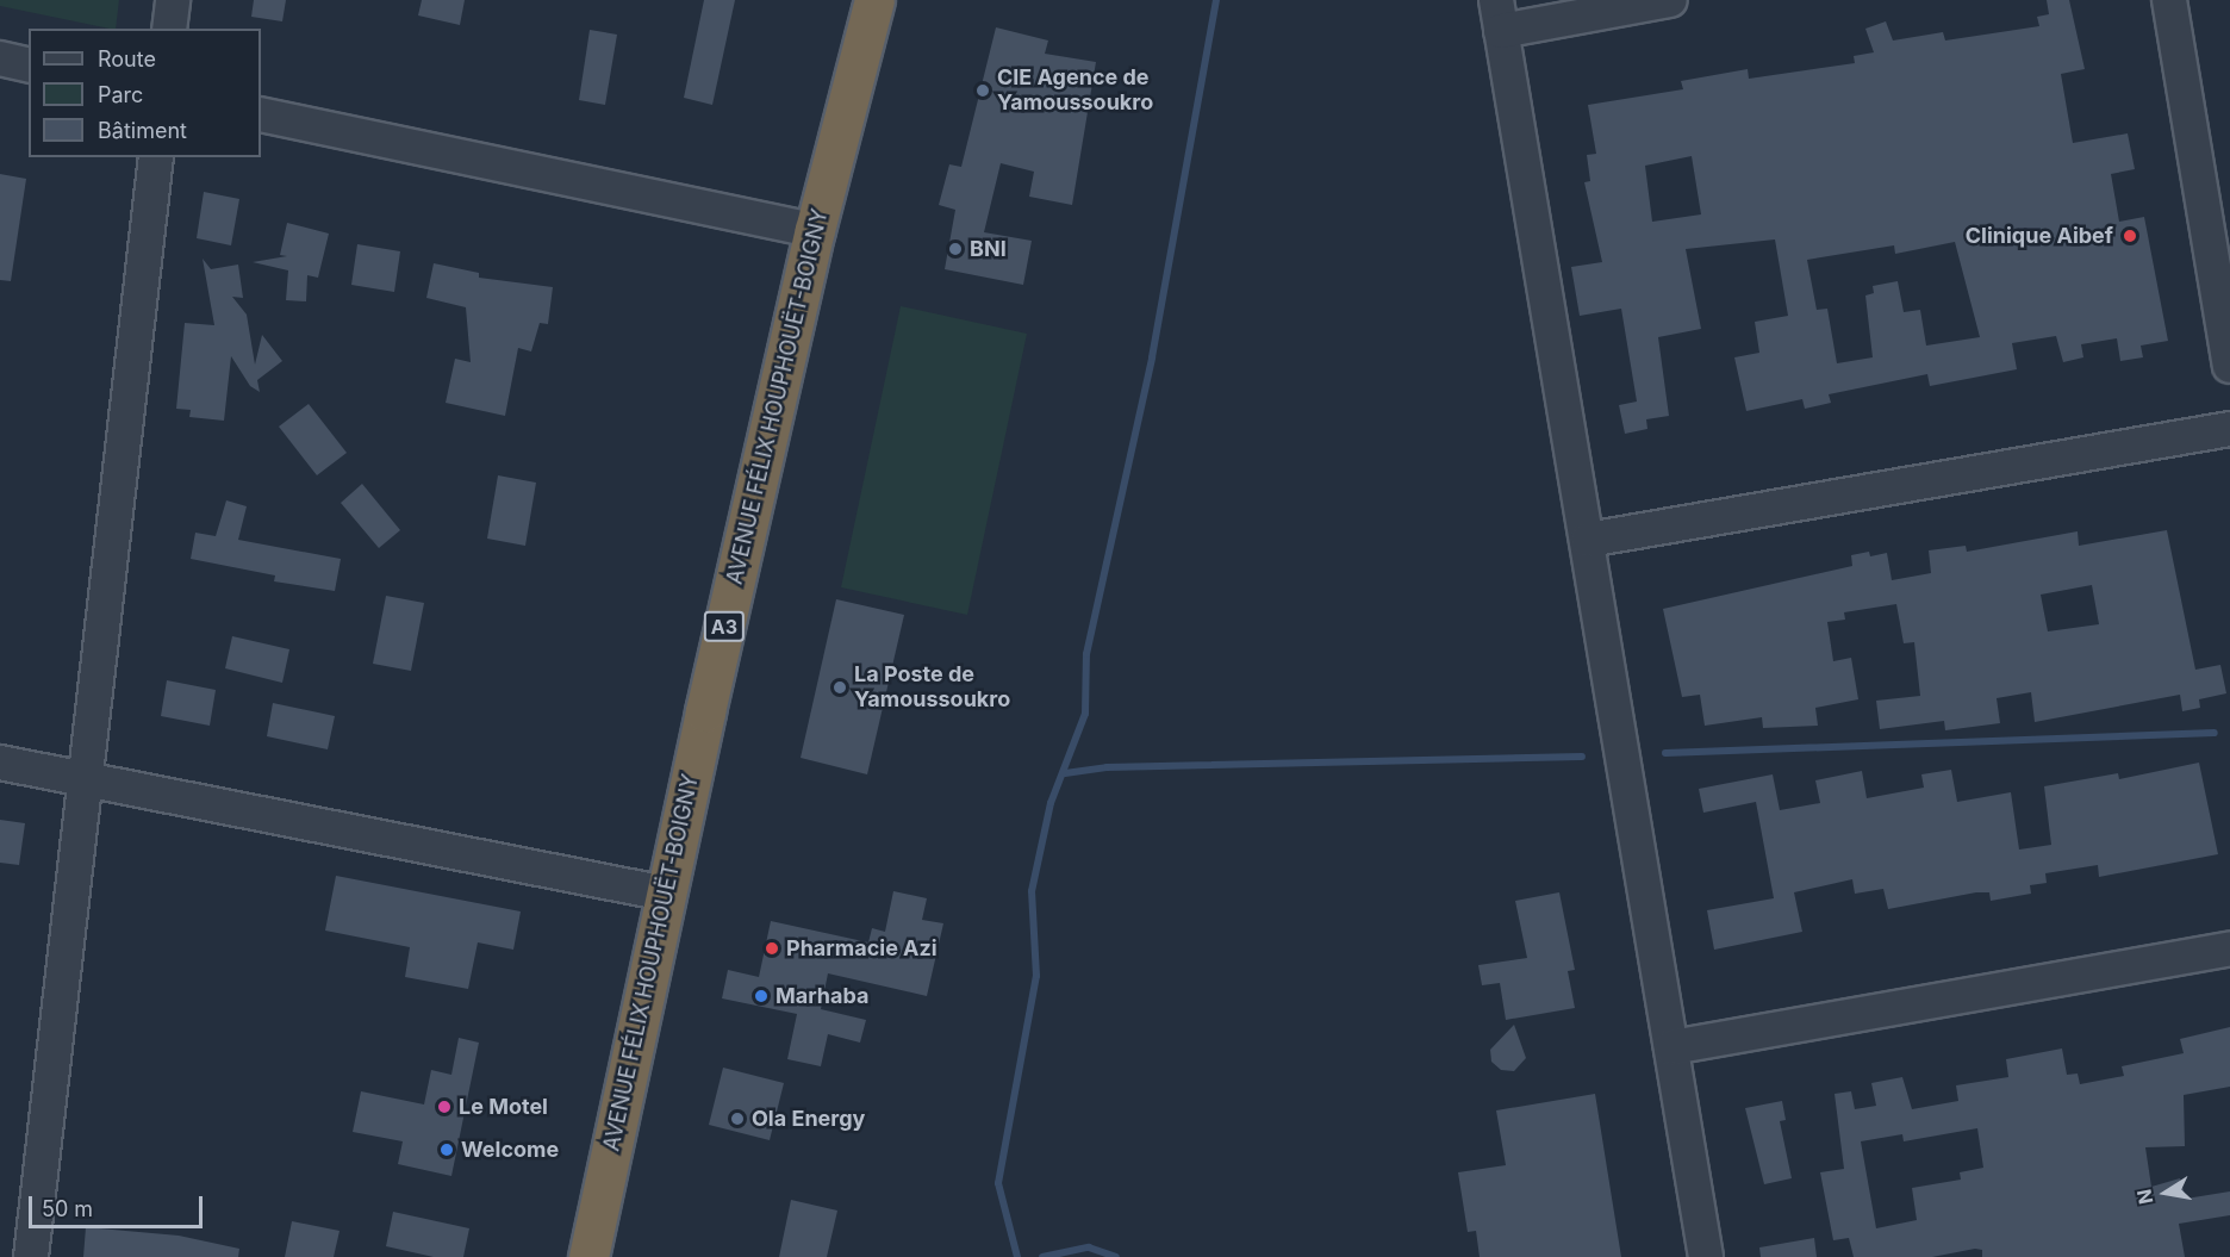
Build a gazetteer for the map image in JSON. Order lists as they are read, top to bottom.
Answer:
{
  "streets": {
    "highway": ["AVENUE FÉLIX HOUPHOUËT-BOIGNY", "A3"]
  },
  "places": [
    "CIE Agence de Yamoussoukro",
    "Clinique Aibef",
    "BNI",
    "La Poste de Yamoussoukro",
    "Pharmacie Azi",
    "Marhaba",
    "Le Motel",
    "Ola Energy",
    "Welcome"
  ],
  "legend": ["Route", "Parc", "Bâtiment"],
  "scale_bar": "50 m",
  "north": "left"
}
